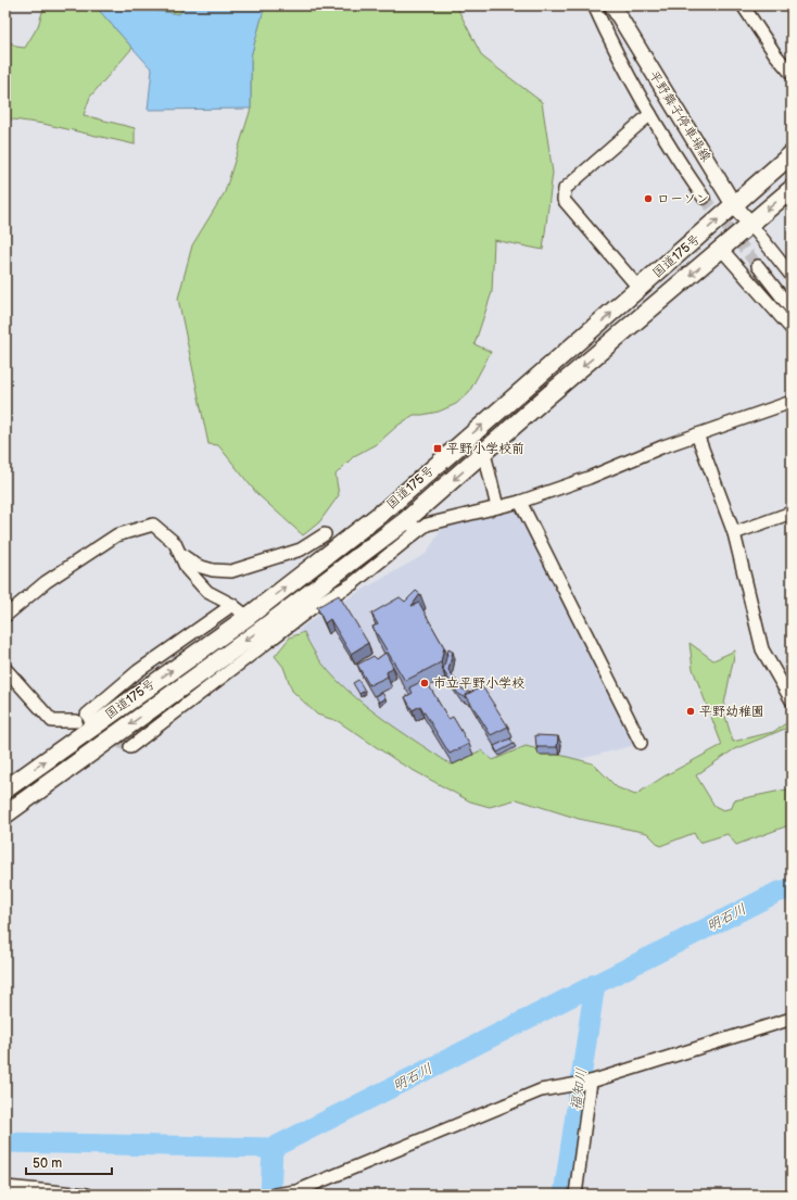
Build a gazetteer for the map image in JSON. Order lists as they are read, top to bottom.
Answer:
{
  "streets": {
    "highway": ["国道175号"],
    "main road": ["平野舞子停車場線"]
  },
  "crossings": [
    ["平野舞子停車場線", "国道175号"]
  ],
  "water": ["明石川", "福知川"],
  "places": {
    "other": ["ローソン", "市立平野小学校", "平野幼稚園"],
    "transit": ["平野小学校前"]
  },
  "scale_bar": "50 m"
}
